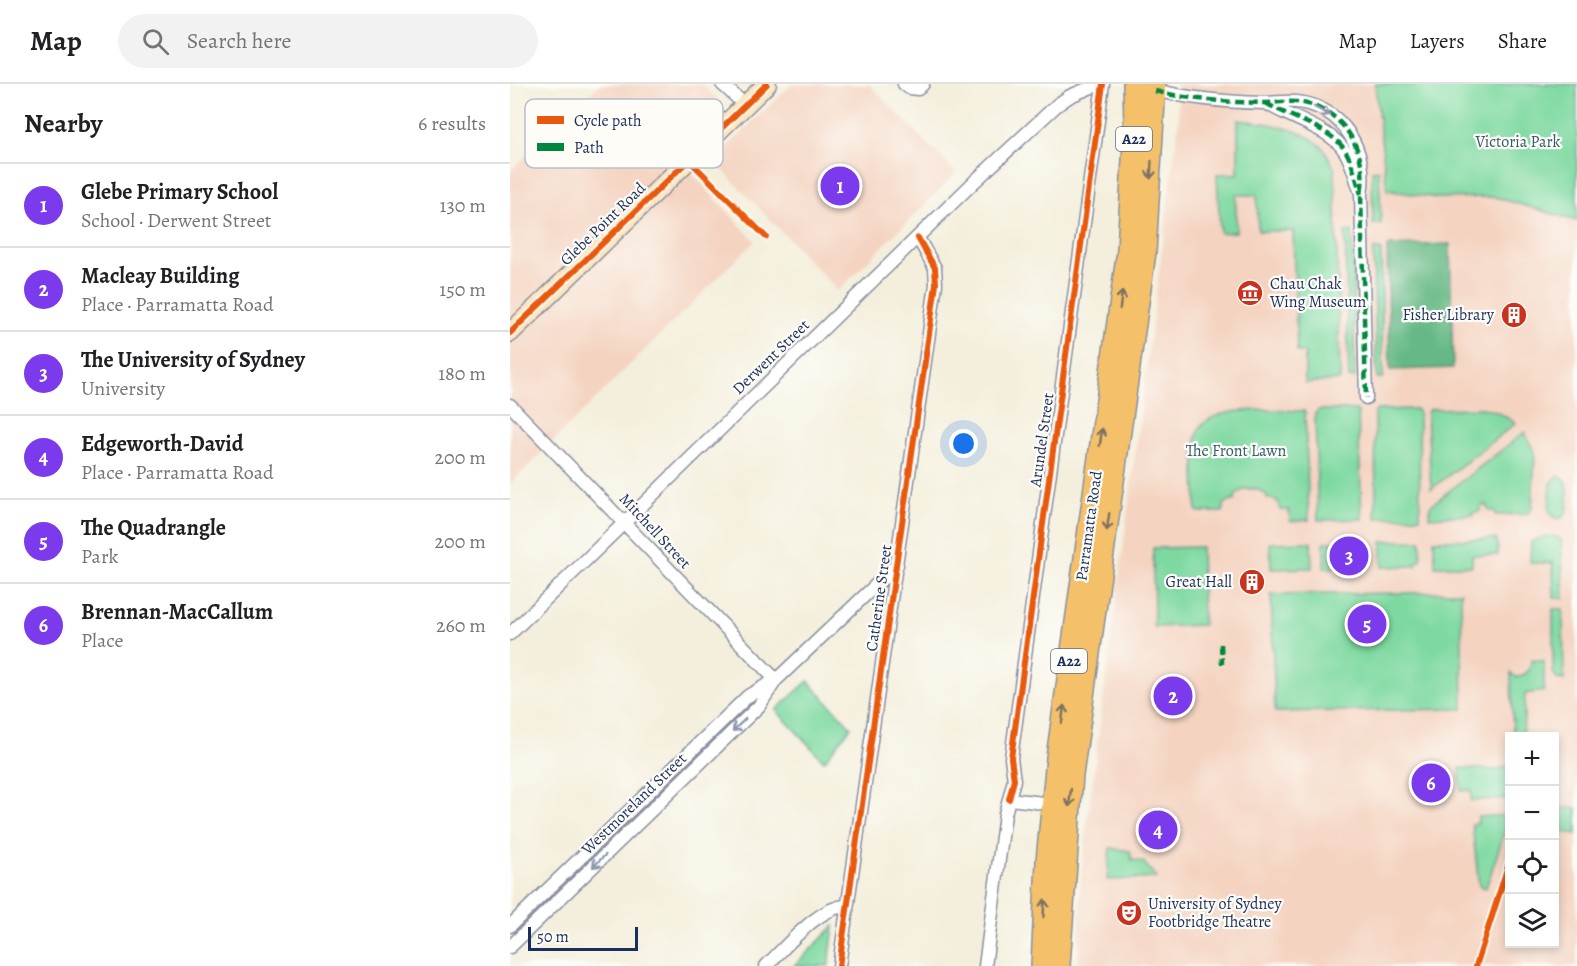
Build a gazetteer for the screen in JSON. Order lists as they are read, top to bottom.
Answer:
{
  "streets": {
    "highway": ["A22", "Parramatta Road"],
    "main road": ["Glebe Point Road"],
    "street": [
      "Derwent Street",
      "Arundel Street",
      "Mitchell Street",
      "Catherine Street",
      "Westmoreland Street"
    ]
  },
  "crossings": [
    ["Derwent Street", "Arundel Street"],
    ["Derwent Street", "Mitchell Street"],
    ["Derwent Street", "Catherine Street"],
    ["Mitchell Street", "Westmoreland Street"],
    ["Catherine Street", "Westmoreland Street"]
  ],
  "parks": ["Victoria Park", "The Front Lawn"],
  "places": {
    "museum": ["Chau Chak Wing Museum"],
    "building": ["Fisher Library", "Great Hall"],
    "theatre": ["University of Sydney Footbridge Theatre"]
  },
  "legend": ["Cycle path", "Path"],
  "scale_bar": "50 m",
  "page": {
    "header": "Map",
    "search": "Search here",
    "nav": ["Map", "Layers", "Share"],
    "heading": ["Nearby", "6 results"],
    "list": [
      {
        "mark": "1",
        "name": "Glebe Primary School",
        "note": "School · Derwent Street",
        "value": "130 m"
      },
      {
        "mark": "2",
        "name": "Macleay Building",
        "note": "Place · Parramatta Road",
        "value": "150 m"
      },
      {
        "mark": "3",
        "name": "The University of Sydney",
        "note": "University",
        "value": "180 m"
      },
      {
        "mark": "4",
        "name": "Edgeworth-David",
        "note": "Place · Parramatta Road",
        "value": "200 m"
      },
      {
        "mark": "5",
        "name": "The Quadrangle",
        "note": "Park",
        "value": "200 m"
      },
      {
        "mark": "6",
        "name": "Brennan-MacCallum",
        "note": "Place",
        "value": "260 m"
      }
    ],
    "pins": [
      "1",
      "3",
      "5",
      "2",
      "6",
      "4"
    ],
    "map_buttons": ["+", "−"],
    "scale": "50 m"
  }
}
